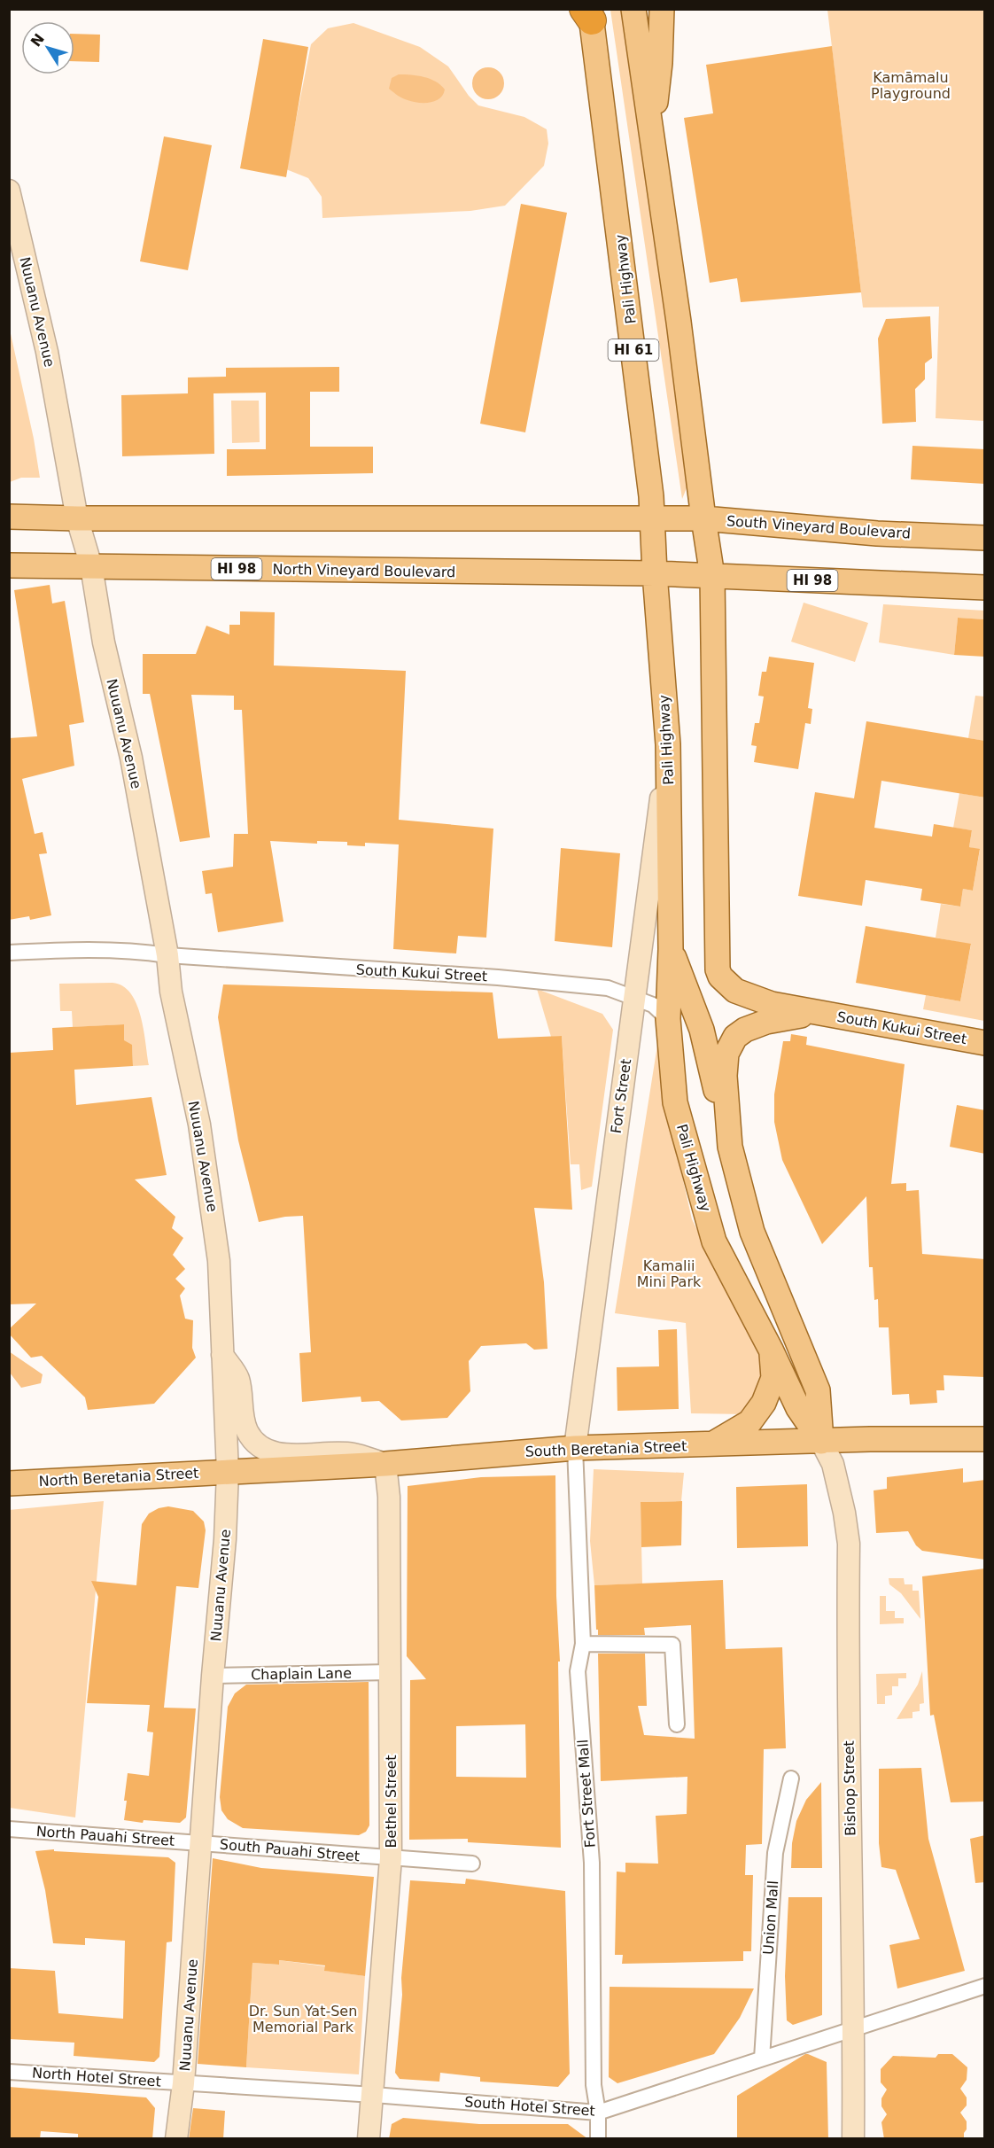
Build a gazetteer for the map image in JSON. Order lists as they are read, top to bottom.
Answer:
{
  "streets": {
    "main road": [
      "Pali Highway",
      "Nuuanu Avenue",
      "HI 61",
      "South Vineyard Boulevard",
      "HI 98",
      "North Vineyard Boulevard",
      "South Kukui Street",
      "Fort Street",
      "South Beretania Street",
      "North Beretania Street",
      "Bishop Street",
      "Bethel Street"
    ],
    "street": [
      "Chaplain Lane",
      "Fort Street Mall",
      "North Pauahi Street",
      "South Pauahi Street",
      "Union Mall",
      "North Hotel Street",
      "South Hotel Street"
    ]
  },
  "crossings": [
    ["Pali Highway", "South Vineyard Boulevard"],
    ["Pali Highway", "HI 98"],
    ["Pali Highway", "North Vineyard Boulevard"],
    ["Pali Highway", "South Kukui Street"],
    ["Pali Highway", "Fort Street"],
    ["Pali Highway", "South Beretania Street"],
    ["Pali Highway", "Bishop Street"],
    ["Nuuanu Avenue", "North Vineyard Boulevard"],
    ["Nuuanu Avenue", "South Kukui Street"],
    ["Nuuanu Avenue", "South Beretania Street"],
    ["Nuuanu Avenue", "North Beretania Street"],
    ["Nuuanu Avenue", "Chaplain Lane"],
    ["Nuuanu Avenue", "North Pauahi Street"],
    ["Nuuanu Avenue", "South Pauahi Street"],
    ["Nuuanu Avenue", "North Hotel Street"],
    ["Nuuanu Avenue", "South Hotel Street"],
    ["HI 61", "South Vineyard Boulevard"],
    ["HI 61", "HI 98"],
    ["HI 98", "North Vineyard Boulevard"],
    ["South Kukui Street", "Fort Street"],
    ["Fort Street", "South Beretania Street"],
    ["Fort Street", "Fort Street Mall"],
    ["South Beretania Street", "North Beretania Street"],
    ["South Beretania Street", "Bishop Street"],
    ["South Beretania Street", "Fort Street Mall"],
    ["South Beretania Street", "Bethel Street"],
    ["Chaplain Lane", "Bethel Street"],
    ["Bishop Street", "South Hotel Street"],
    ["Fort Street Mall", "South Hotel Street"],
    ["Bethel Street", "South Pauahi Street"],
    ["Bethel Street", "South Hotel Street"],
    ["North Pauahi Street", "South Pauahi Street"],
    ["Union Mall", "South Hotel Street"],
    ["North Hotel Street", "South Hotel Street"]
  ],
  "parks": ["Kamāmalu Playground", "Kamalii Mini Park", "Dr. Sun Yat-Sen Memorial Park"],
  "north": "top left"
}
